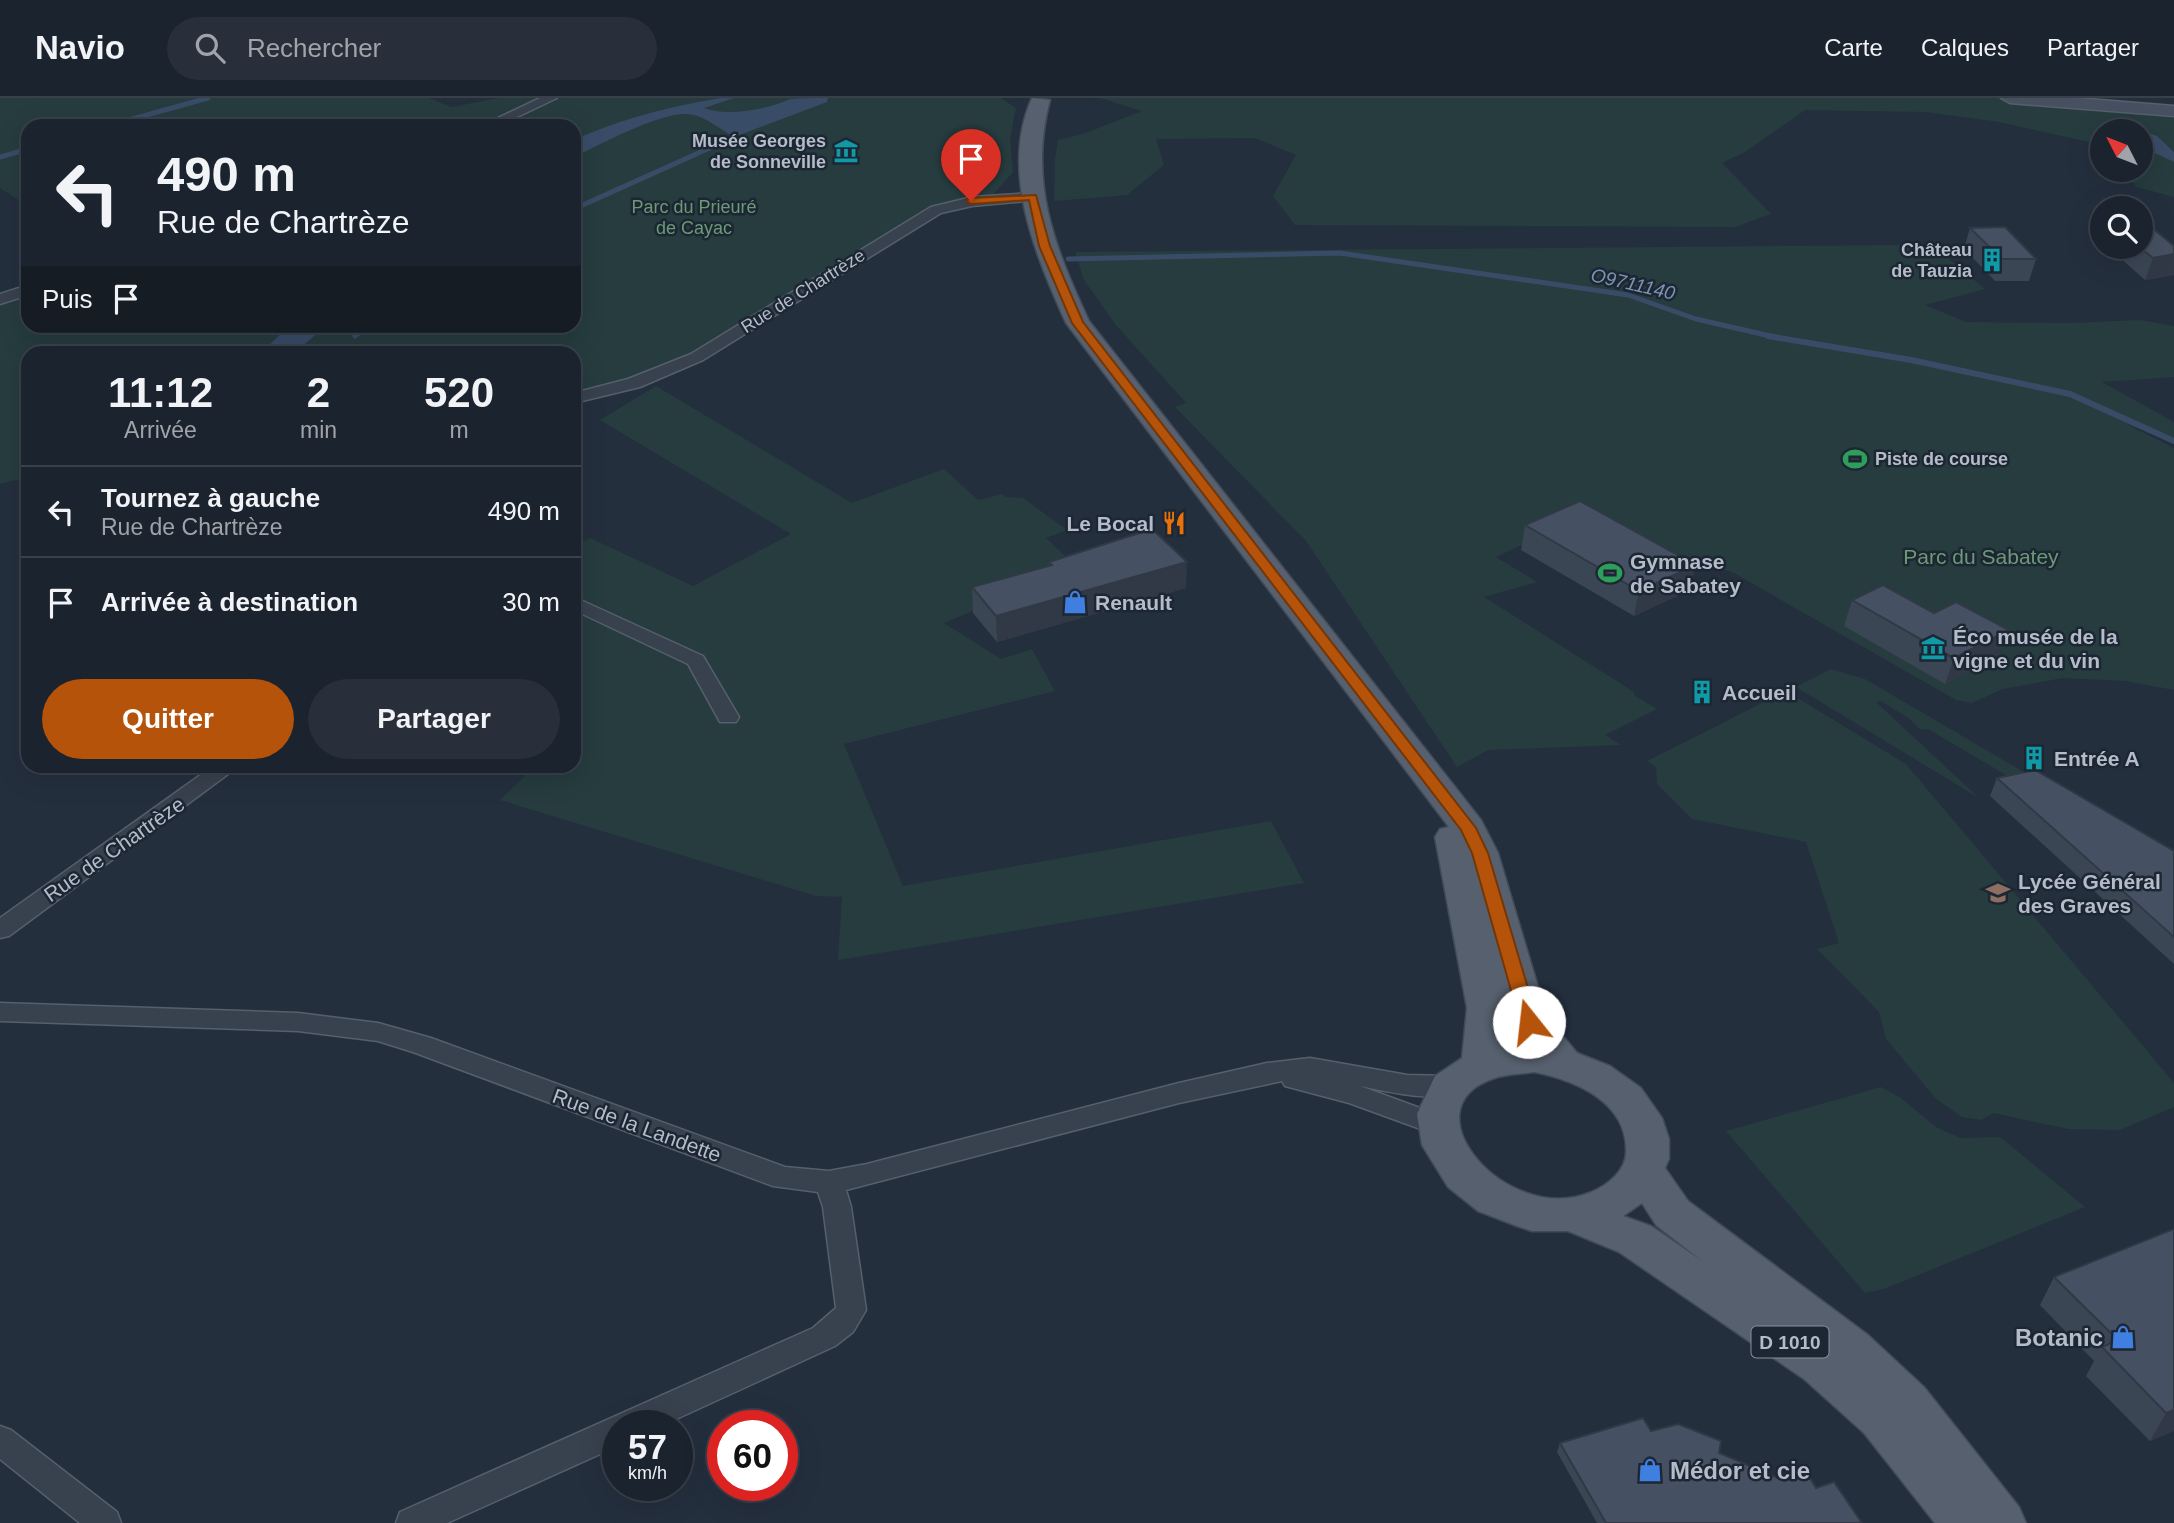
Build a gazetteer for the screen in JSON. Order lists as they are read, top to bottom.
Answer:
{
  "streets": {
    "main road": ["D 1010"],
    "street": ["Rue de Chartrèze", "Rue de la Landette"]
  },
  "crossings": [
    ["Rue de la Landette", "D 1010"]
  ],
  "water": ["O9711140"],
  "parks": ["Parc du Prieuré de Cayac", "Parc du Sabatey"],
  "places": {
    "museum": ["Musée Georges de Sonneville", "Éco musée de la vigne et du vin"],
    "building": ["Château de Tauzia", "Accueil", "Entrée A"],
    "sports": ["Piste de course", "Gymnase de Sabatey"],
    "restaurant": ["Le Bocal"],
    "shop": ["Renault", "Botanic", "Médor et cie"],
    "school or university": ["Lycée Général des Graves"]
  },
  "north": "top left",
  "page": {
    "header": "Navio",
    "search": "Rechercher",
    "nav": ["Carte", "Calques", "Partager"],
    "turn": ["490 m", "Rue de Chartrèze"],
    "then": "Puis",
    "eta": [
      "11:12",
      "Arrivée",
      "2",
      "min",
      "520",
      "m"
    ],
    "list": [
      {
        "name": "Tournez à gauche",
        "note": "Rue de Chartrèze",
        "value": "490 m"
      },
      {
        "name": "Arrivée à destination",
        "value": "30 m"
      }
    ],
    "buttons": ["Quitter", "Partager"],
    "speed": "57 km/h",
    "limit": "60"
  }
}
